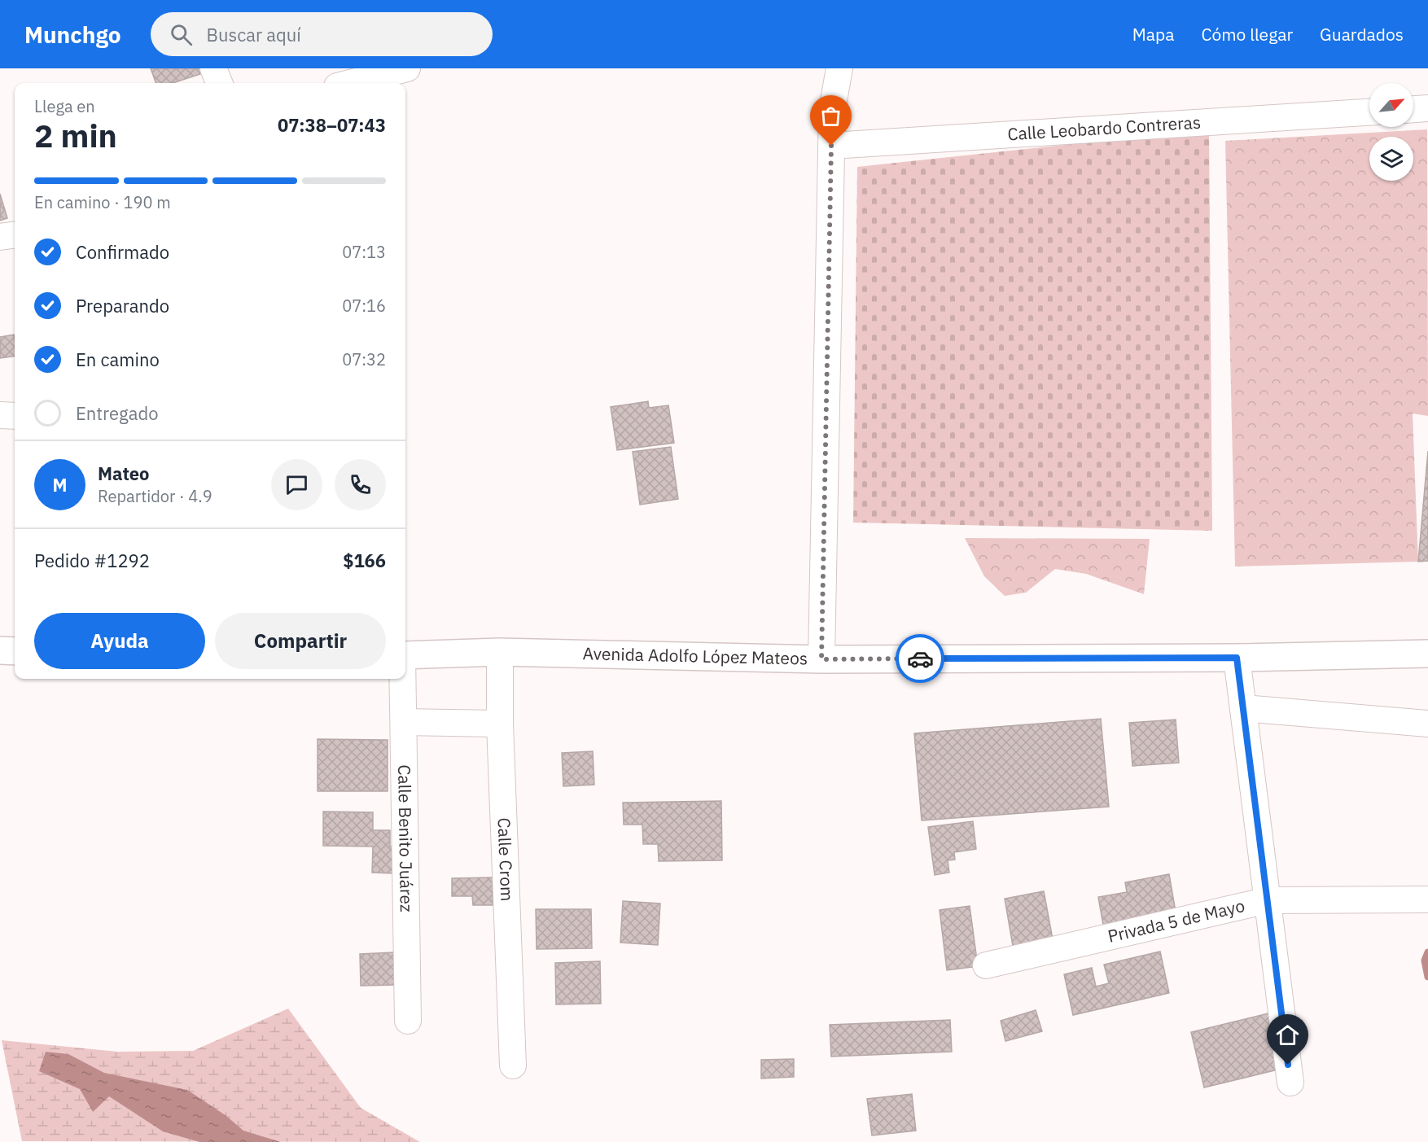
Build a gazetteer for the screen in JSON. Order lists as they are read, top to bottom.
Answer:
{
  "streets": {
    "main road": ["Avenida Adolfo López Mateos"],
    "street": [
      "Calle Leobardo Contreras",
      "Calle Benito Juárez",
      "Calle Crom",
      "Privada 5 de Mayo"
    ]
  },
  "crossings": [
    ["Avenida Adolfo López Mateos", "Calle Crom"]
  ],
  "north": "top right",
  "page": {
    "header": "Munchgo",
    "search": "Buscar aquí",
    "nav": ["Mapa", "Cómo llegar", "Guardados"],
    "heading": ["2 min", "Llega en", "07:38–07:43"],
    "panel": [
      "Mateo",
      "Repartidor · 4.9",
      "Pedido #1292",
      "$166"
    ],
    "bar": "En camino · 190 m",
    "list": [
      ["Confirmado", "07:13"],
      ["Preparando", "07:16"],
      ["En camino", "07:32"],
      "Entregado"
    ],
    "round": "M",
    "buttons": ["Ayuda", "Compartir"]
  }
}
